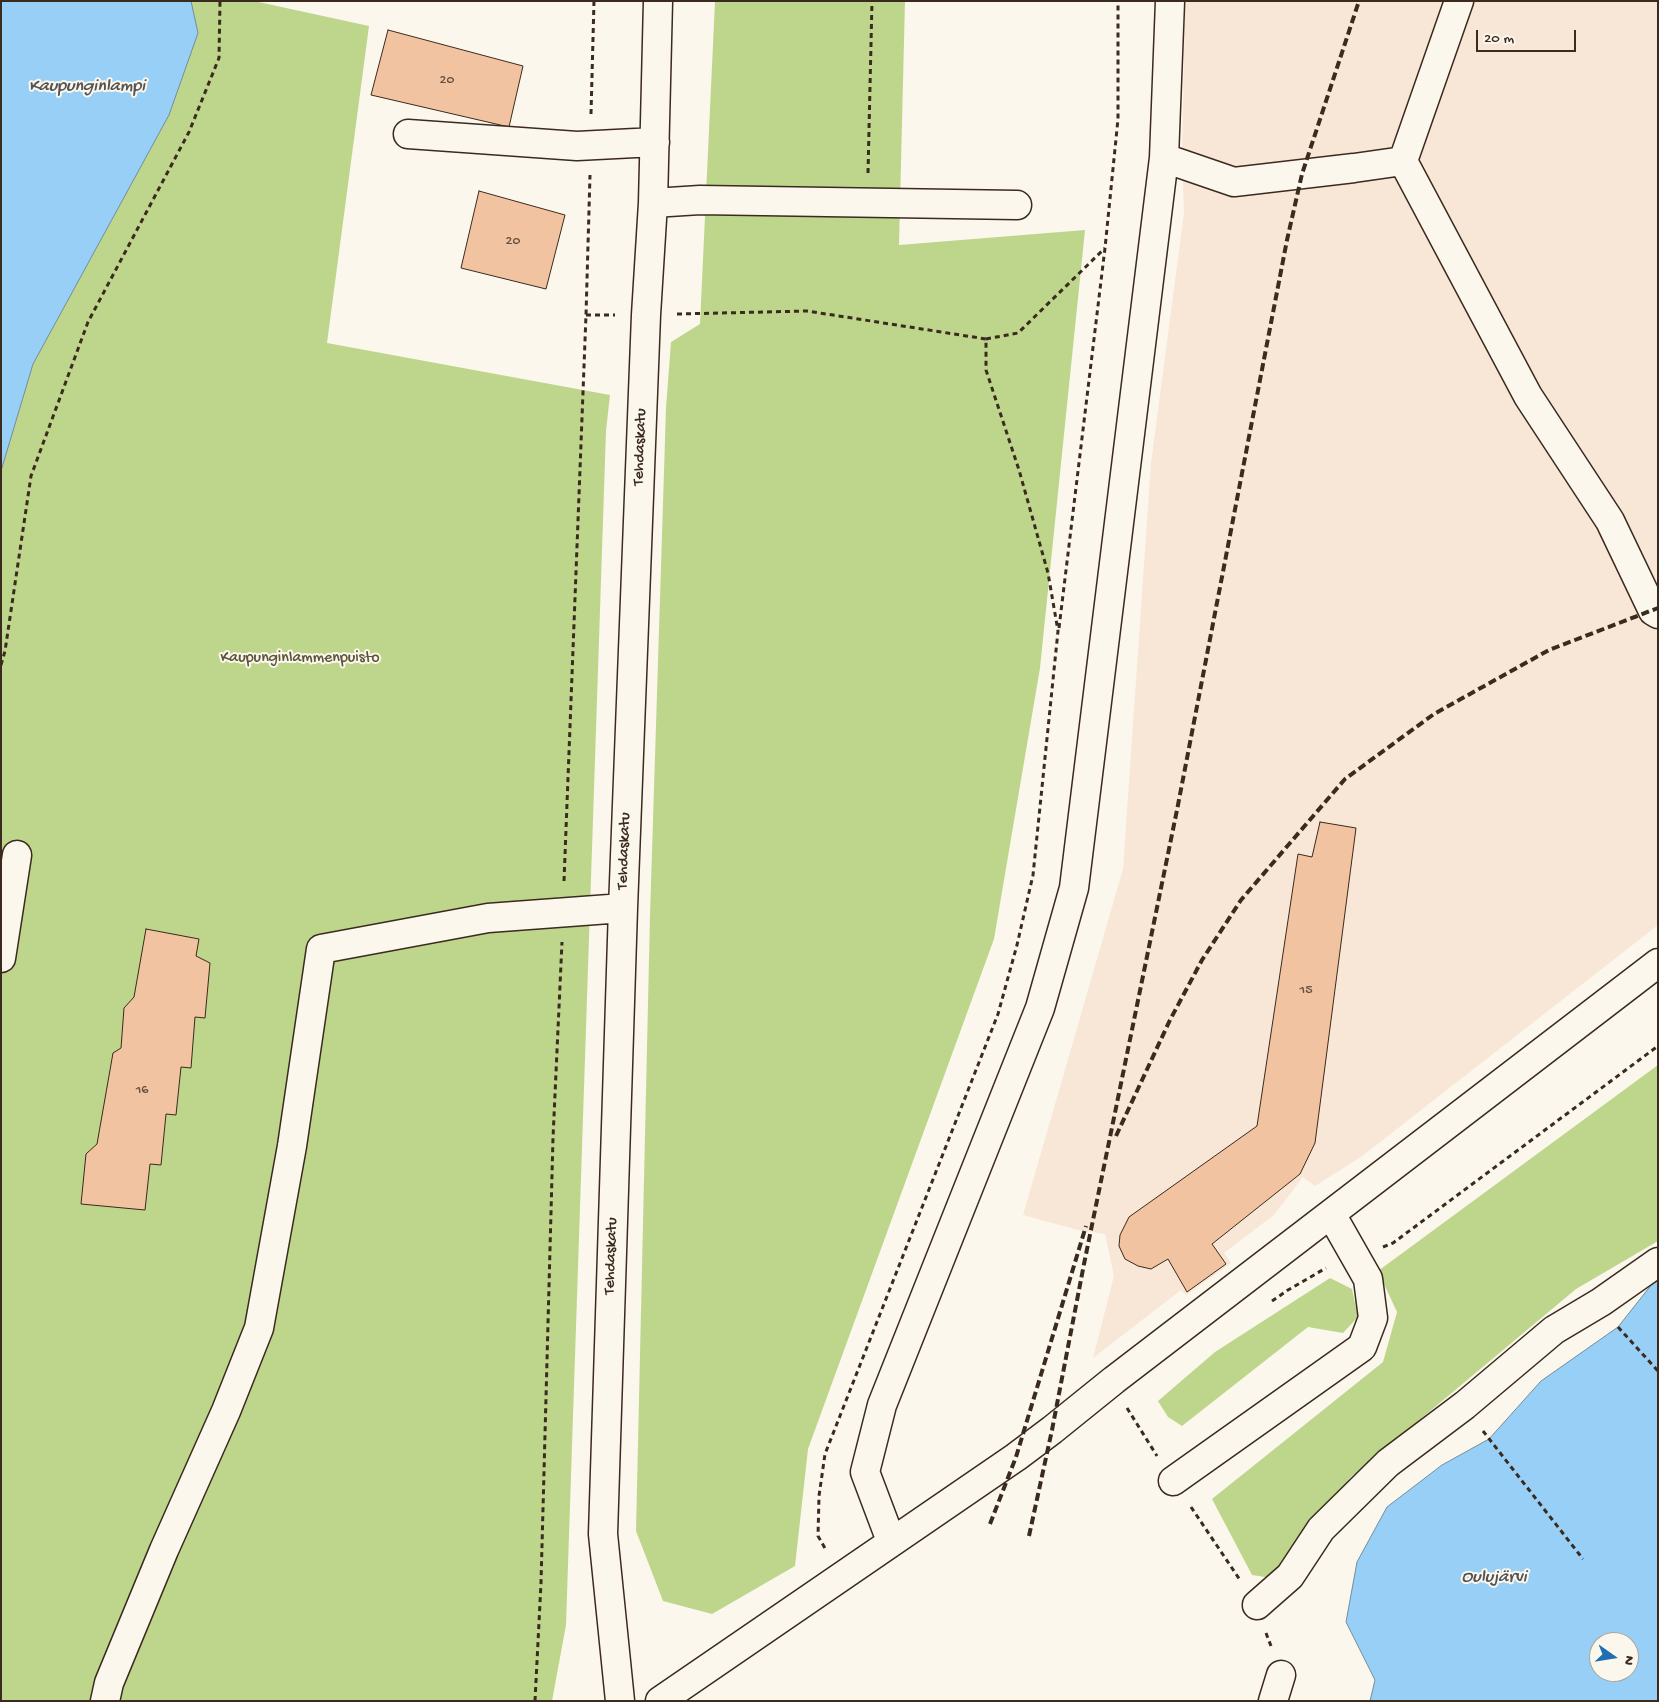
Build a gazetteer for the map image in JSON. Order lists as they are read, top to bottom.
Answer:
{
  "streets": {
    "street": ["Tehdaskatu"]
  },
  "water": ["Kaupunginlampi", "Oulujärvi"],
  "parks": ["Kaupunginlammenpuisto"],
  "house_numbers": [
    "20",
    "20",
    "15",
    "16"
  ],
  "scale_bar": "20 m",
  "north": "right"
}
